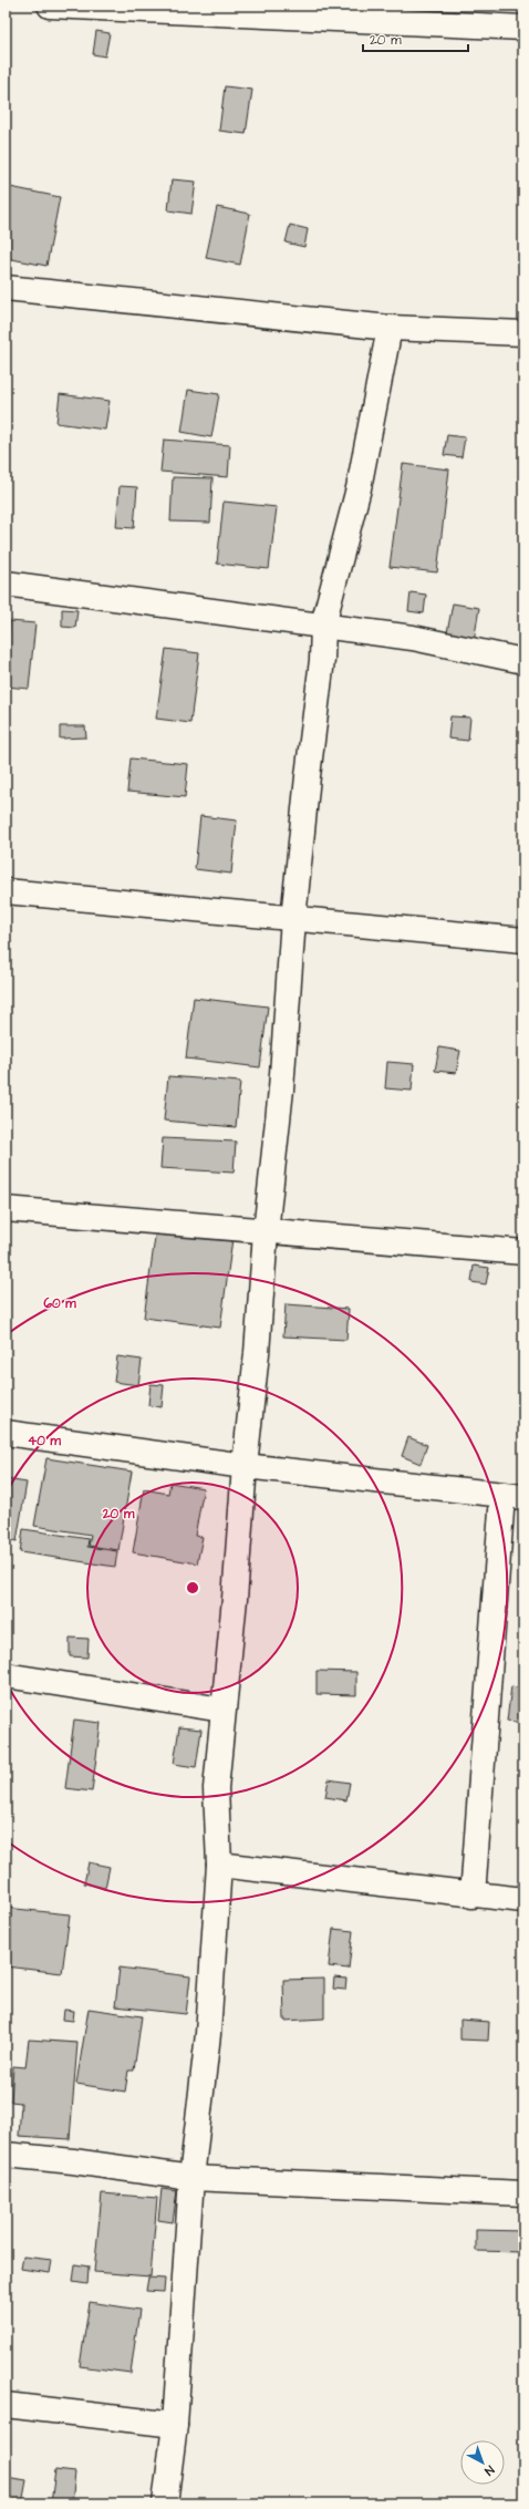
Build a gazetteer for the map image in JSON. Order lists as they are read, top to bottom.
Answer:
{
  "scale_bar": "20 m",
  "north": "bottom right",
  "rings": ["60 m", "40 m", "20 m"]
}
